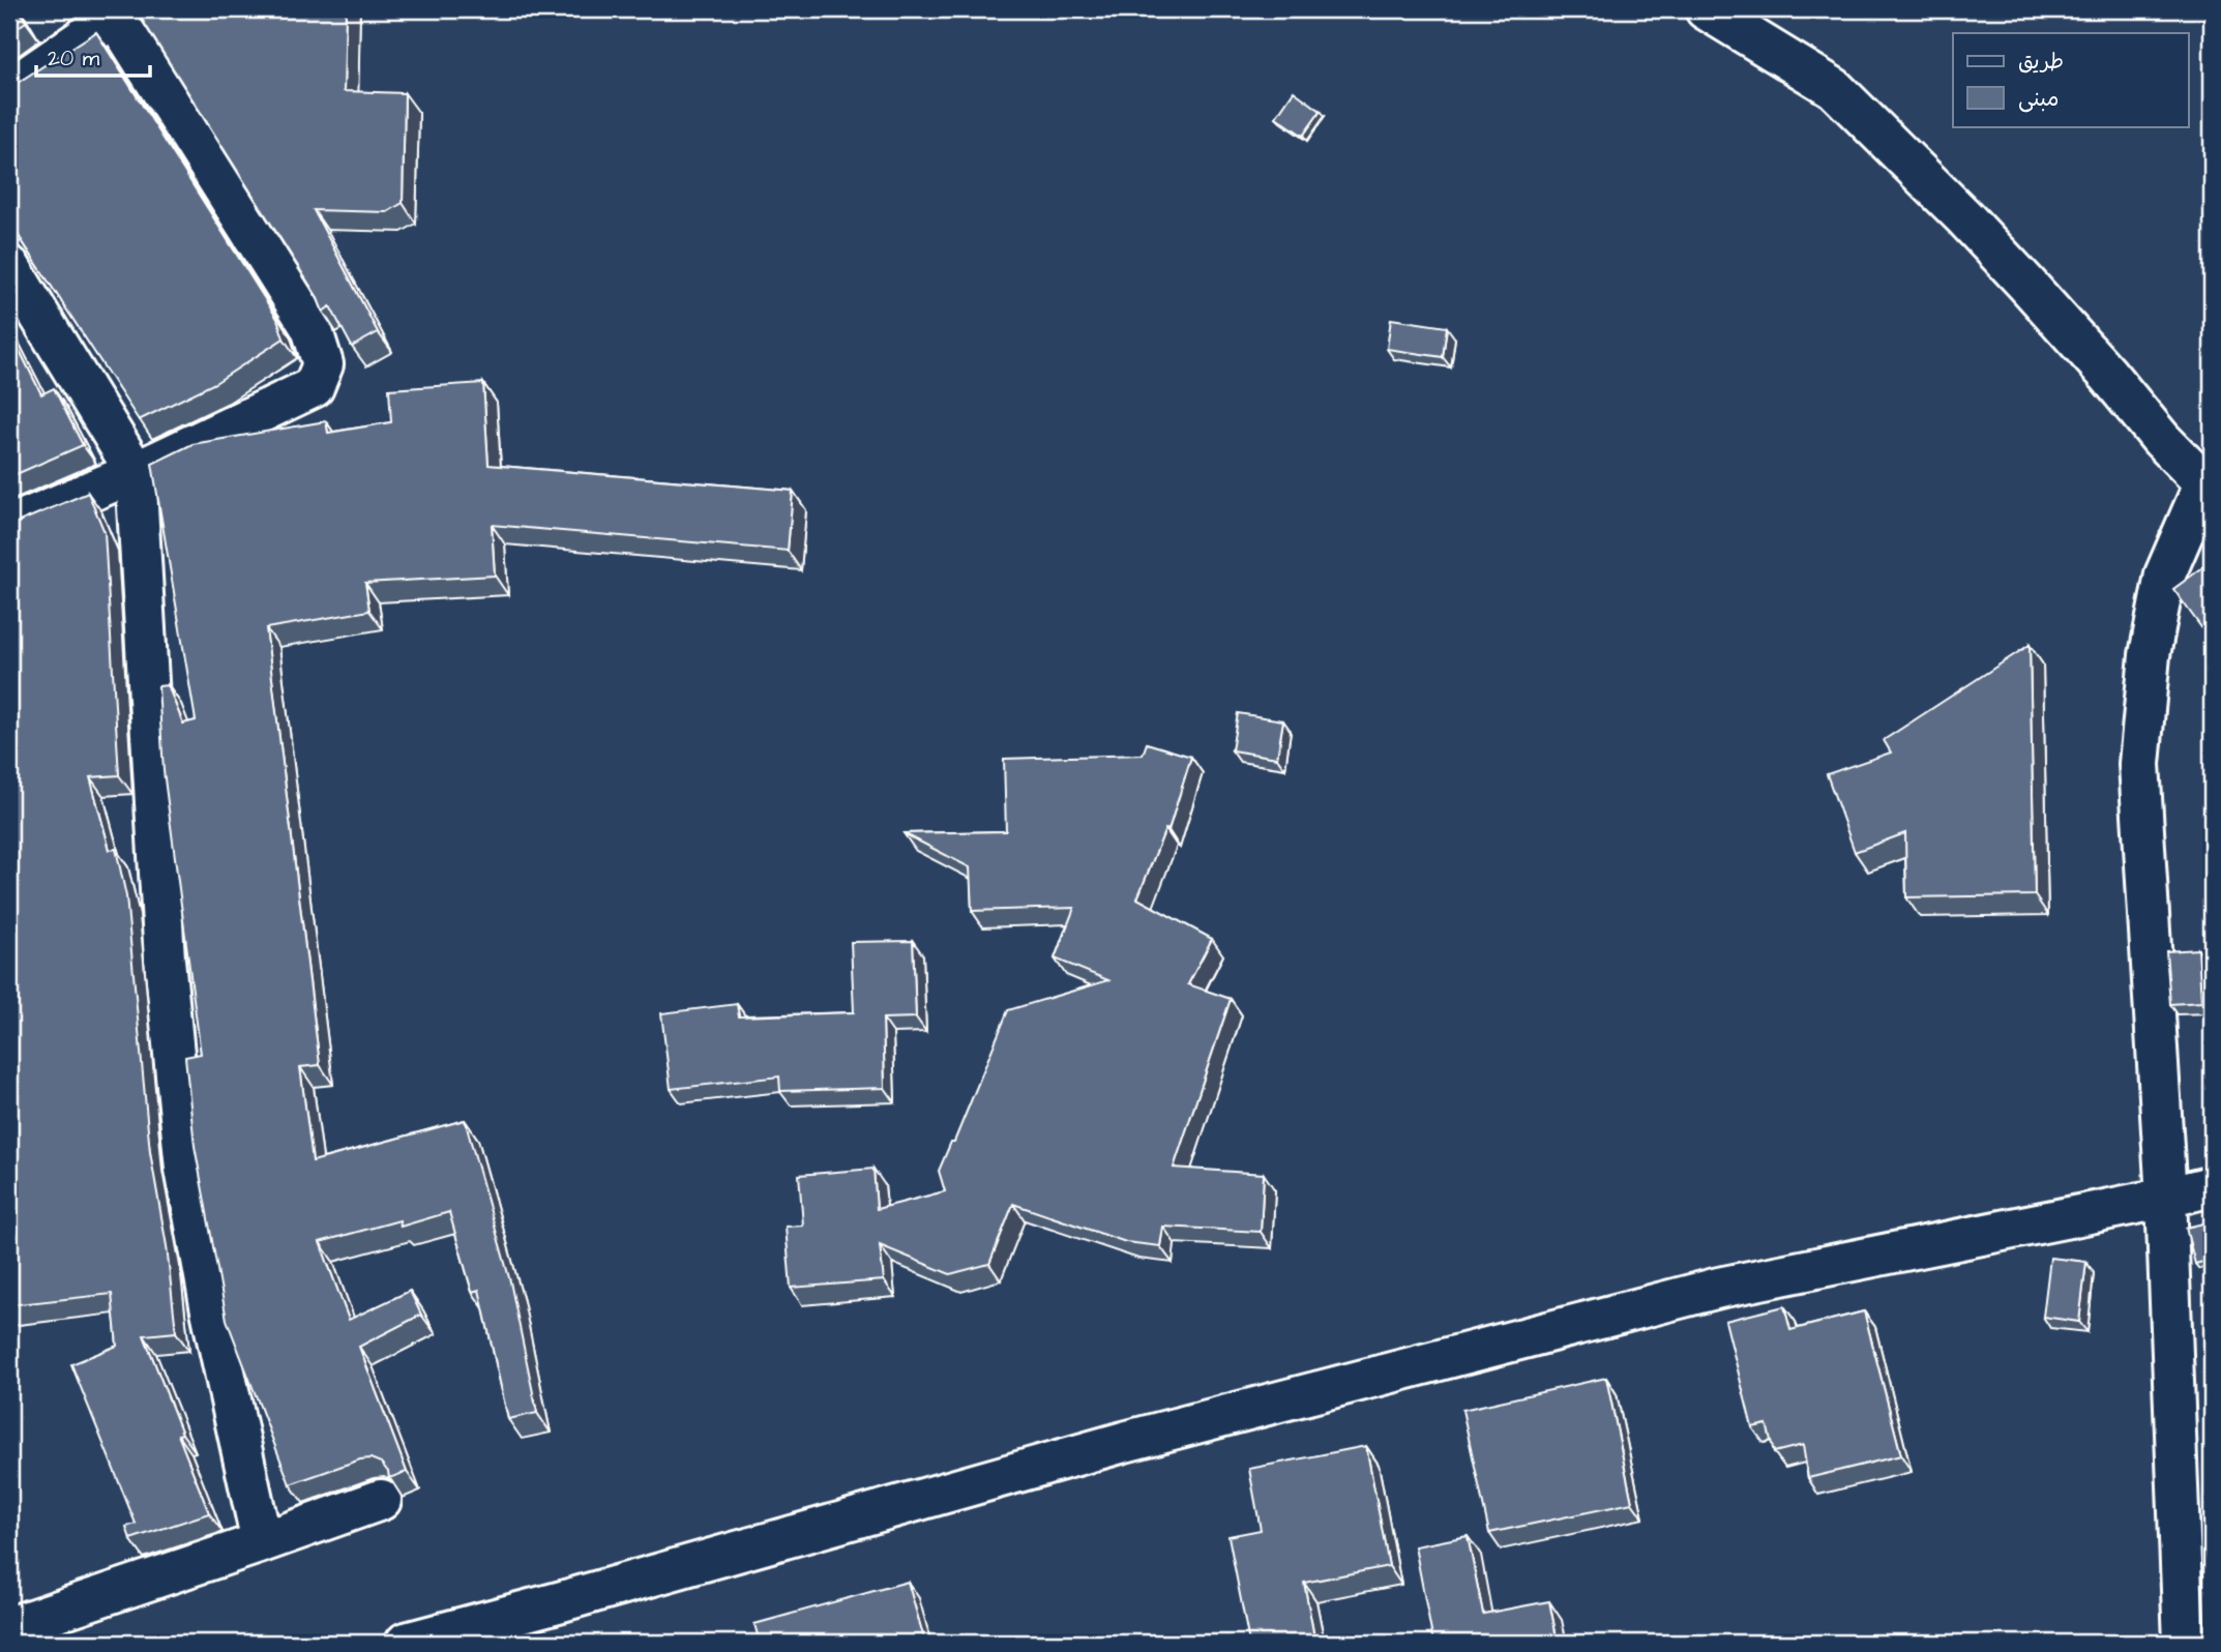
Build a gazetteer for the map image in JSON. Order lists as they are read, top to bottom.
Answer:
{
  "legend": ["طريق", "مبنى"],
  "scale_bar": "20 m"
}
